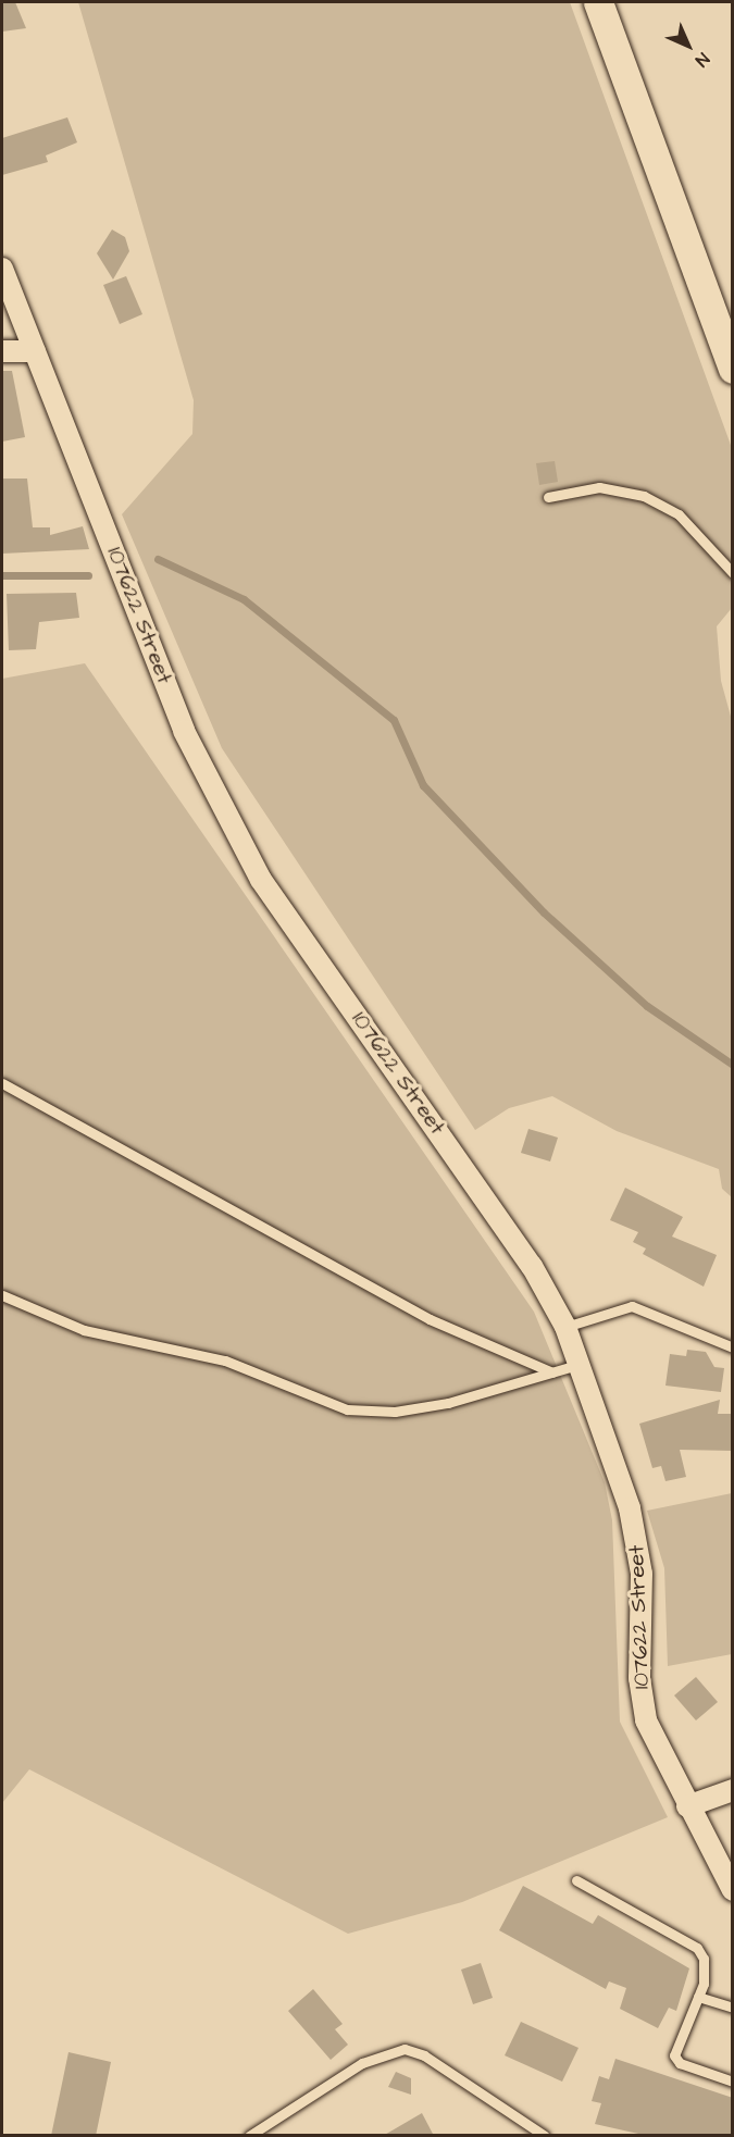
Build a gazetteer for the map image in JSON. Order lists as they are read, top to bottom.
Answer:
{
  "streets": {
    "street": ["107622 Street"]
  },
  "north": "bottom right"
}
